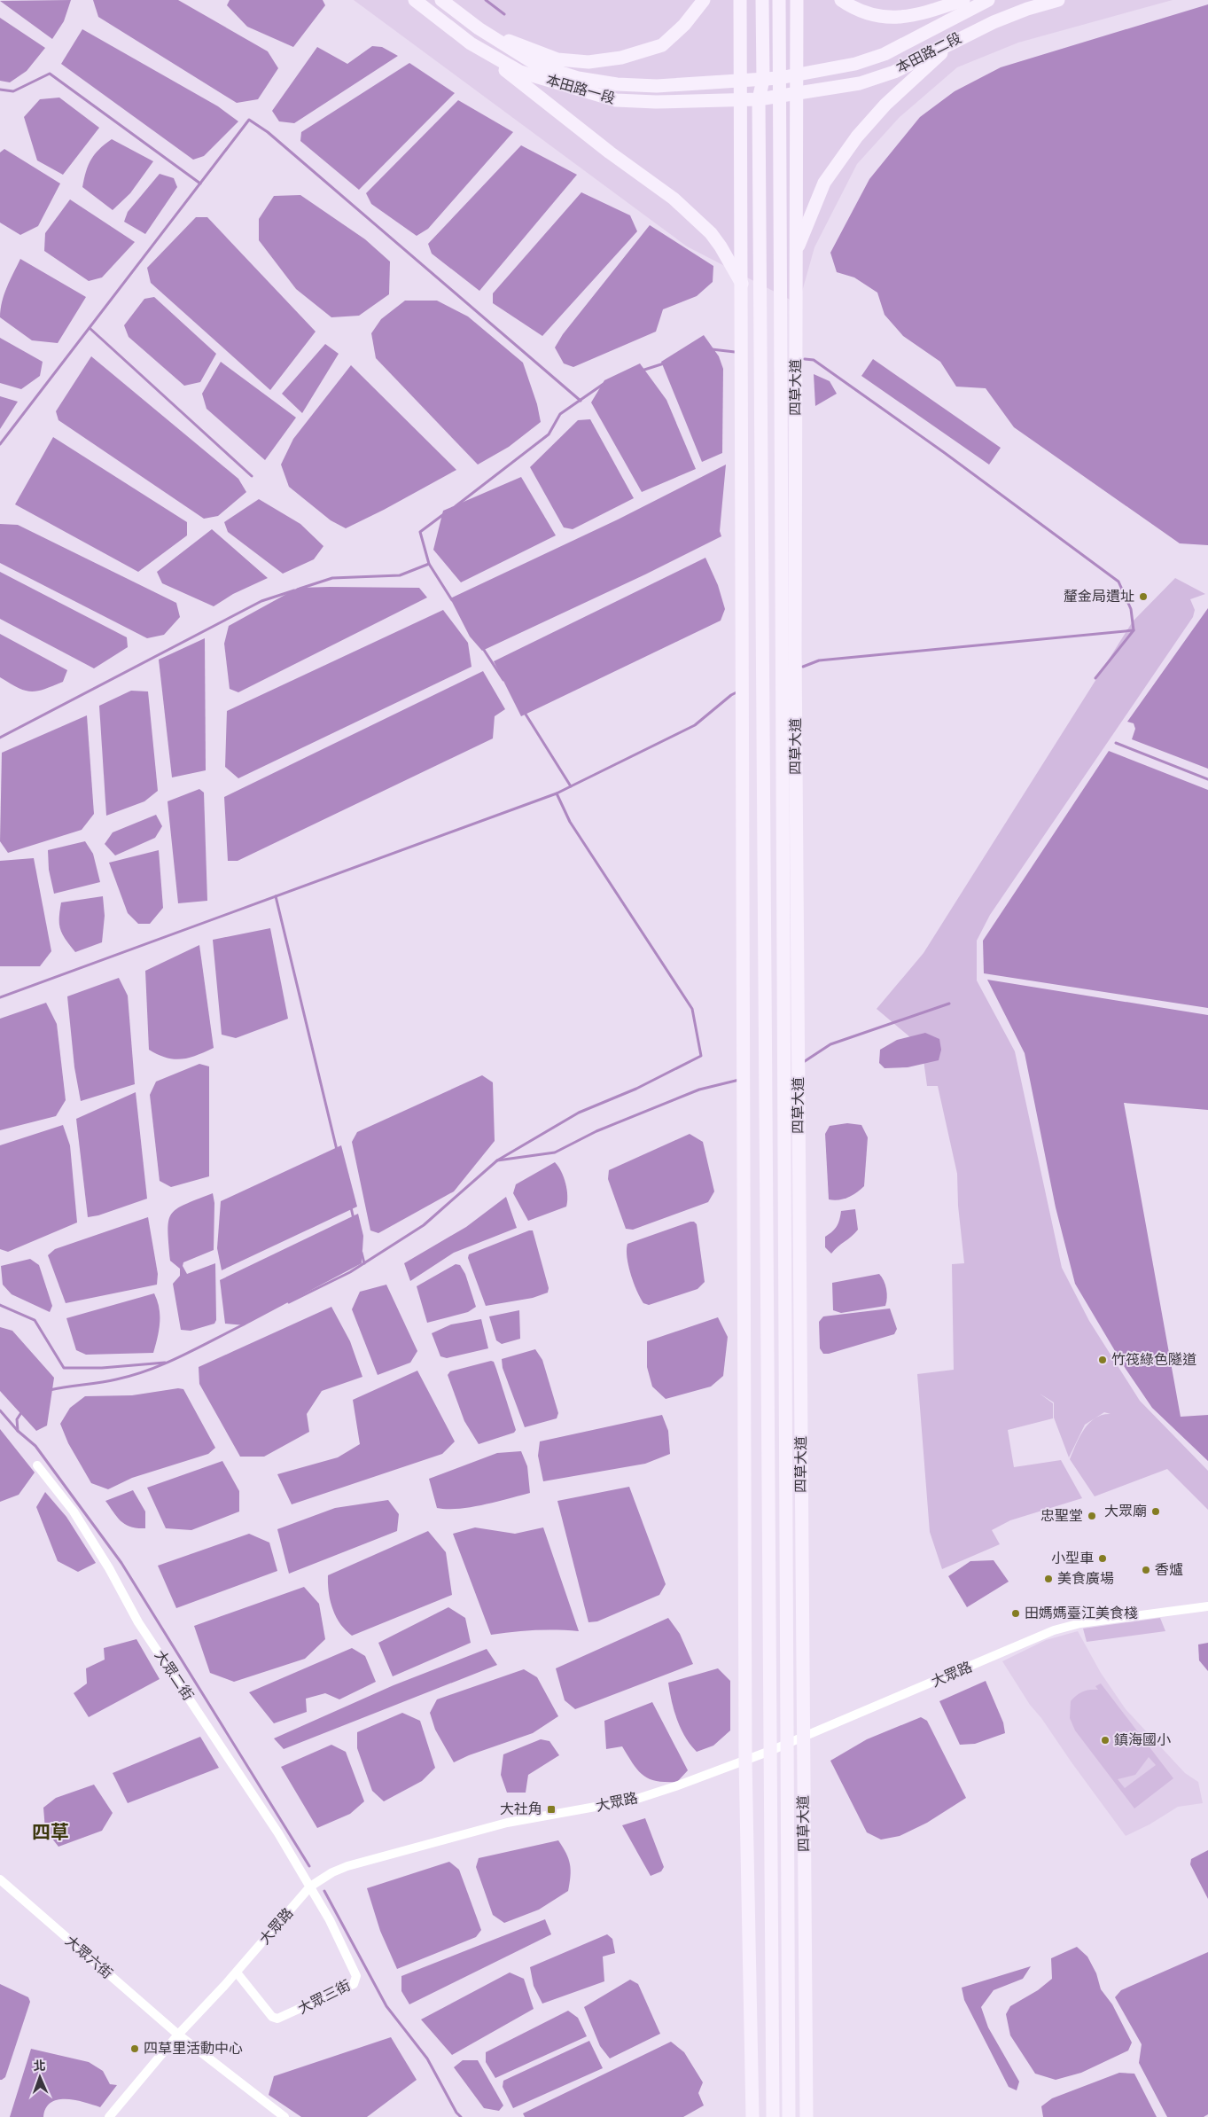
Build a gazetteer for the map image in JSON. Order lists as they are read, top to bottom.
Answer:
{
  "streets": {
    "street": [
      "本田路二段",
      "本田路一段",
      "四草大道",
      "大眾路",
      "大眾二街",
      "大眾六街",
      "大眾三街"
    ]
  },
  "crossings": [
    ["本田路二段", "本田路一段"],
    ["本田路二段", "四草大道"],
    ["本田路一段", "四草大道"],
    ["四草大道", "大眾路"],
    ["大眾路", "大眾二街"],
    ["大眾路", "大眾六街"],
    ["大眾路", "大眾三街"],
    ["大眾二街", "大眾三街"]
  ],
  "districts": ["四草"],
  "places": {
    "other": [
      "釐金局遺址",
      "竹筏綠色隧道",
      "大眾廟",
      "忠聖堂",
      "小型車",
      "香爐",
      "美食廣場",
      "田媽媽臺江美食棧",
      "鎮海國小",
      "四草里活動中心"
    ],
    "transit": ["大社角"]
  },
  "north": "top"
}
